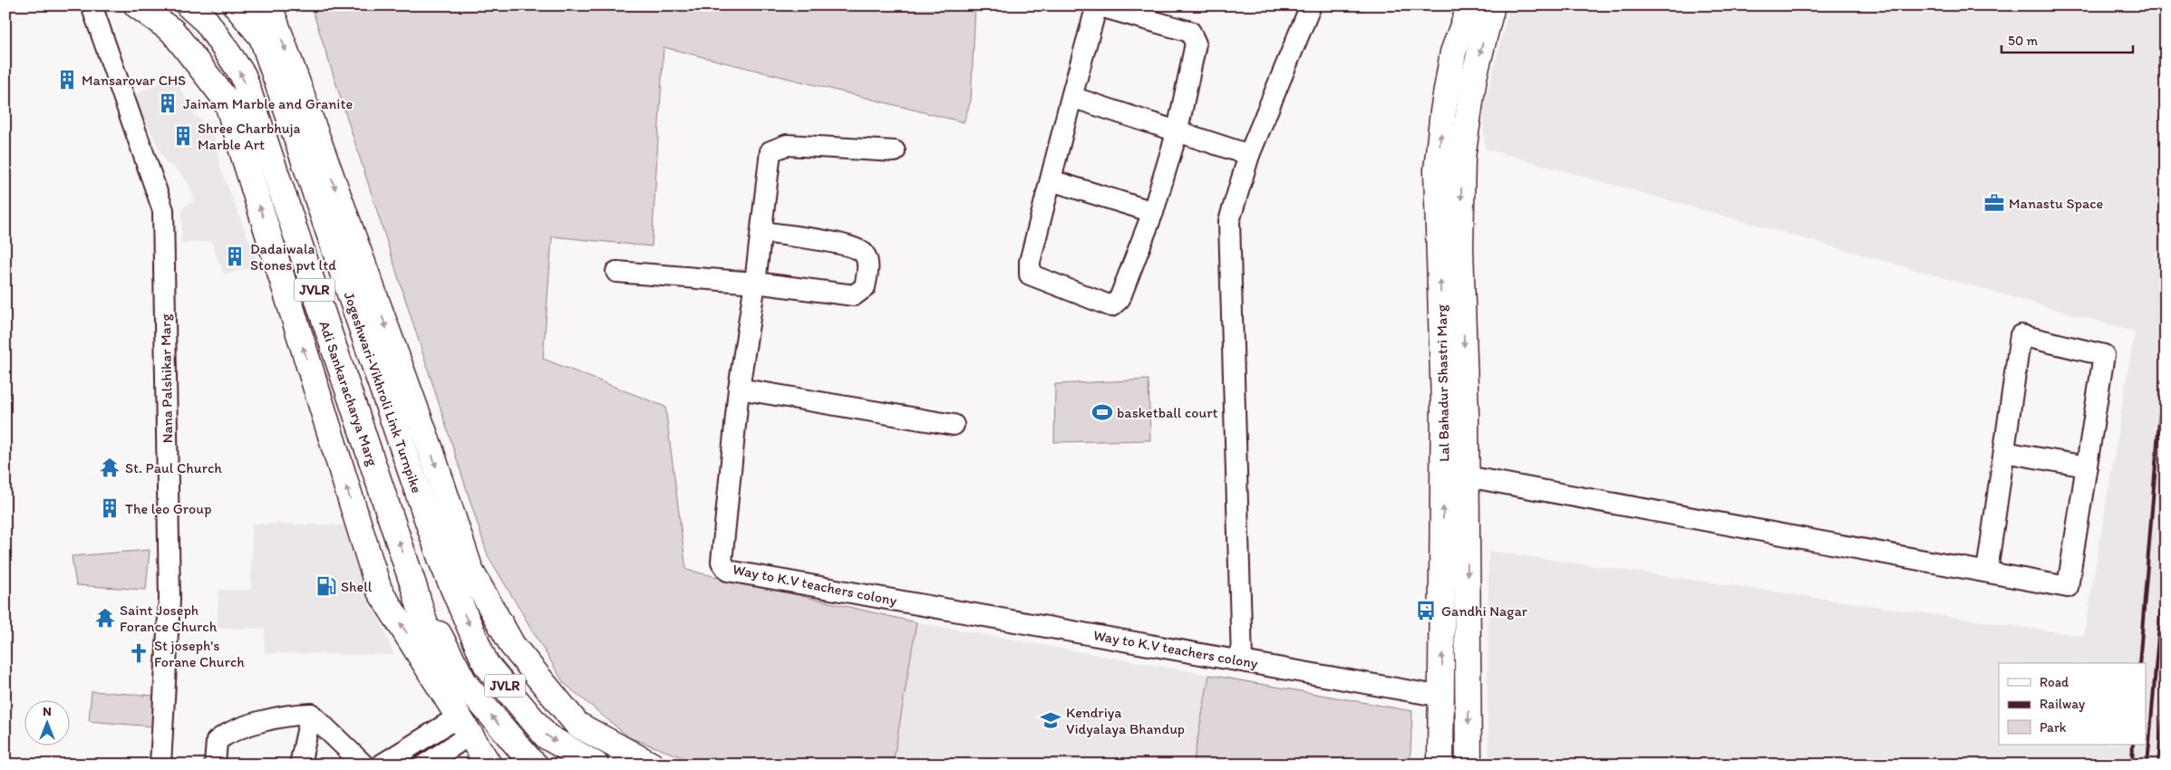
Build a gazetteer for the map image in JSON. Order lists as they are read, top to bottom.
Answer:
{
  "streets": {
    "main road": [
      "JVLR",
      "Lal Bahadur Shastri Marg",
      "Jogeshwari-Vikhroli Link Turnpike",
      "Adi Sankaracharya Marg"
    ],
    "street": ["Nana Palshikar Marg", "Way to K.V teachers colony"]
  },
  "crossings": [
    ["JVLR", "Jogeshwari-Vikhroli Link Turnpike"],
    ["JVLR", "Adi Sankaracharya Marg"],
    ["Lal Bahadur Shastri Marg", "Way to K.V teachers colony"]
  ],
  "places": {
    "building": [
      "Mansarovar CHS",
      "Jainam Marble and Granite",
      "Shree Charbhuja Marble Art",
      "Dadaiwala Stones pvt ltd",
      "The leo Group"
    ],
    "office": ["Manastu Space"],
    "sports": ["basketball court"],
    "temple": ["St. Paul Church", "Saint Joseph Forance Church"],
    "fuel station": ["Shell"],
    "bus stop": ["Gandhi Nagar"],
    "church": ["St joseph's Forane Church"],
    "school or university": ["Kendriya Vidyalaya Bhandup"]
  },
  "legend": ["Road", "Railway", "Park"],
  "scale_bar": "50 m",
  "north": "top"
}
